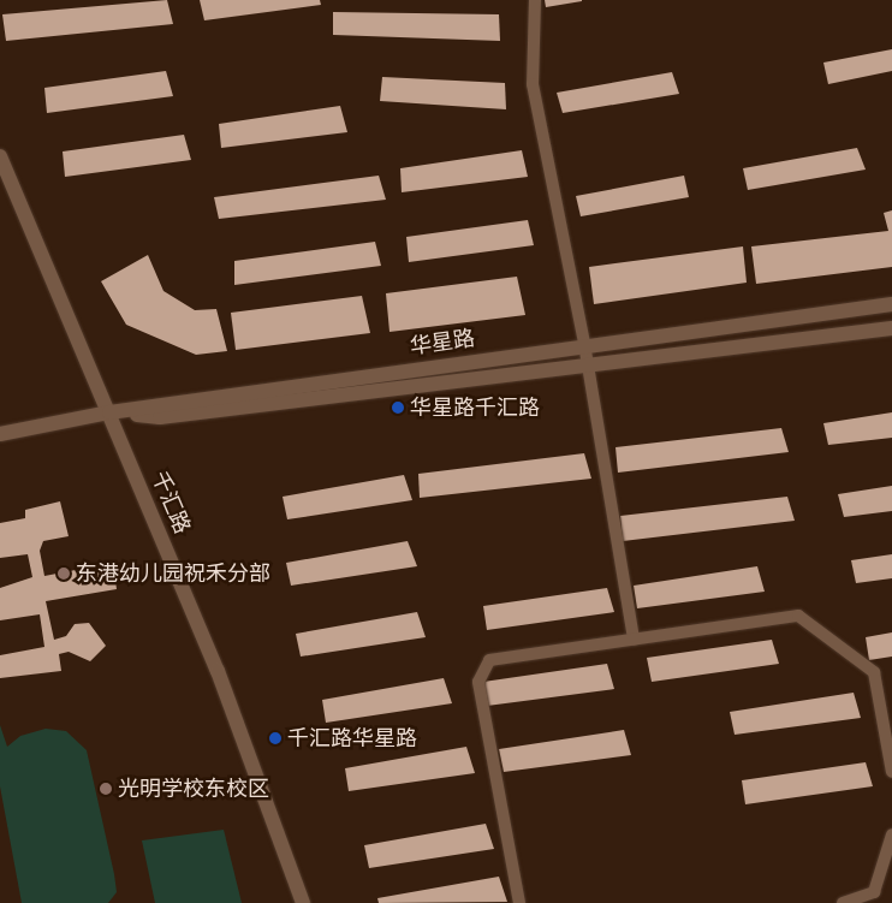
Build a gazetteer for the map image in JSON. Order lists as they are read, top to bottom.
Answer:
{
  "streets": {
    "street": ["华星路", "千汇路"]
  },
  "crossings": [
    ["华星路", "千汇路"]
  ],
  "places": [
    "华星路千汇路",
    "东港幼儿园祝禾分部",
    "千汇路华星路",
    "光明学校东校区"
  ]
}
